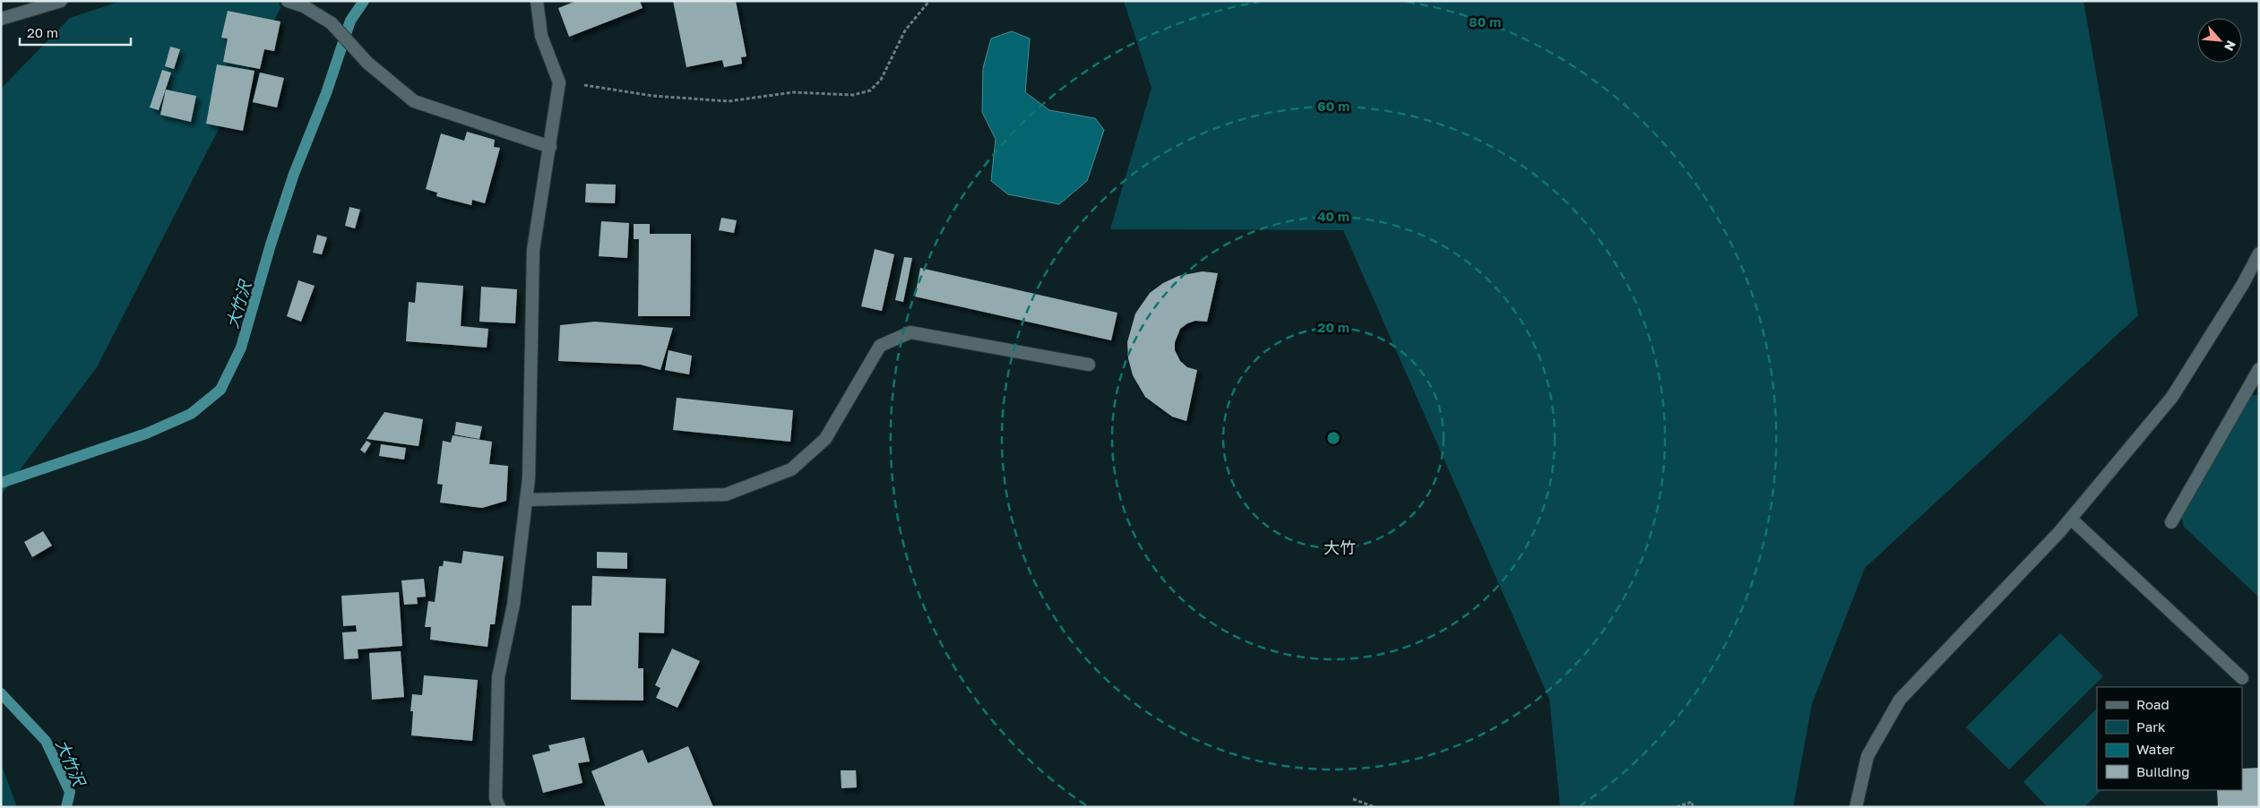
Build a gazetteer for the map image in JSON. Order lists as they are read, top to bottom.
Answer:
{
  "districts": ["大竹"],
  "water": ["大竹沢"],
  "legend": [
    "Road",
    "Park",
    "Water",
    "Building"
  ],
  "scale_bar": "20 m",
  "north": "bottom right",
  "rings": [
    "80 m",
    "60 m",
    "40 m",
    "20 m"
  ]
}
